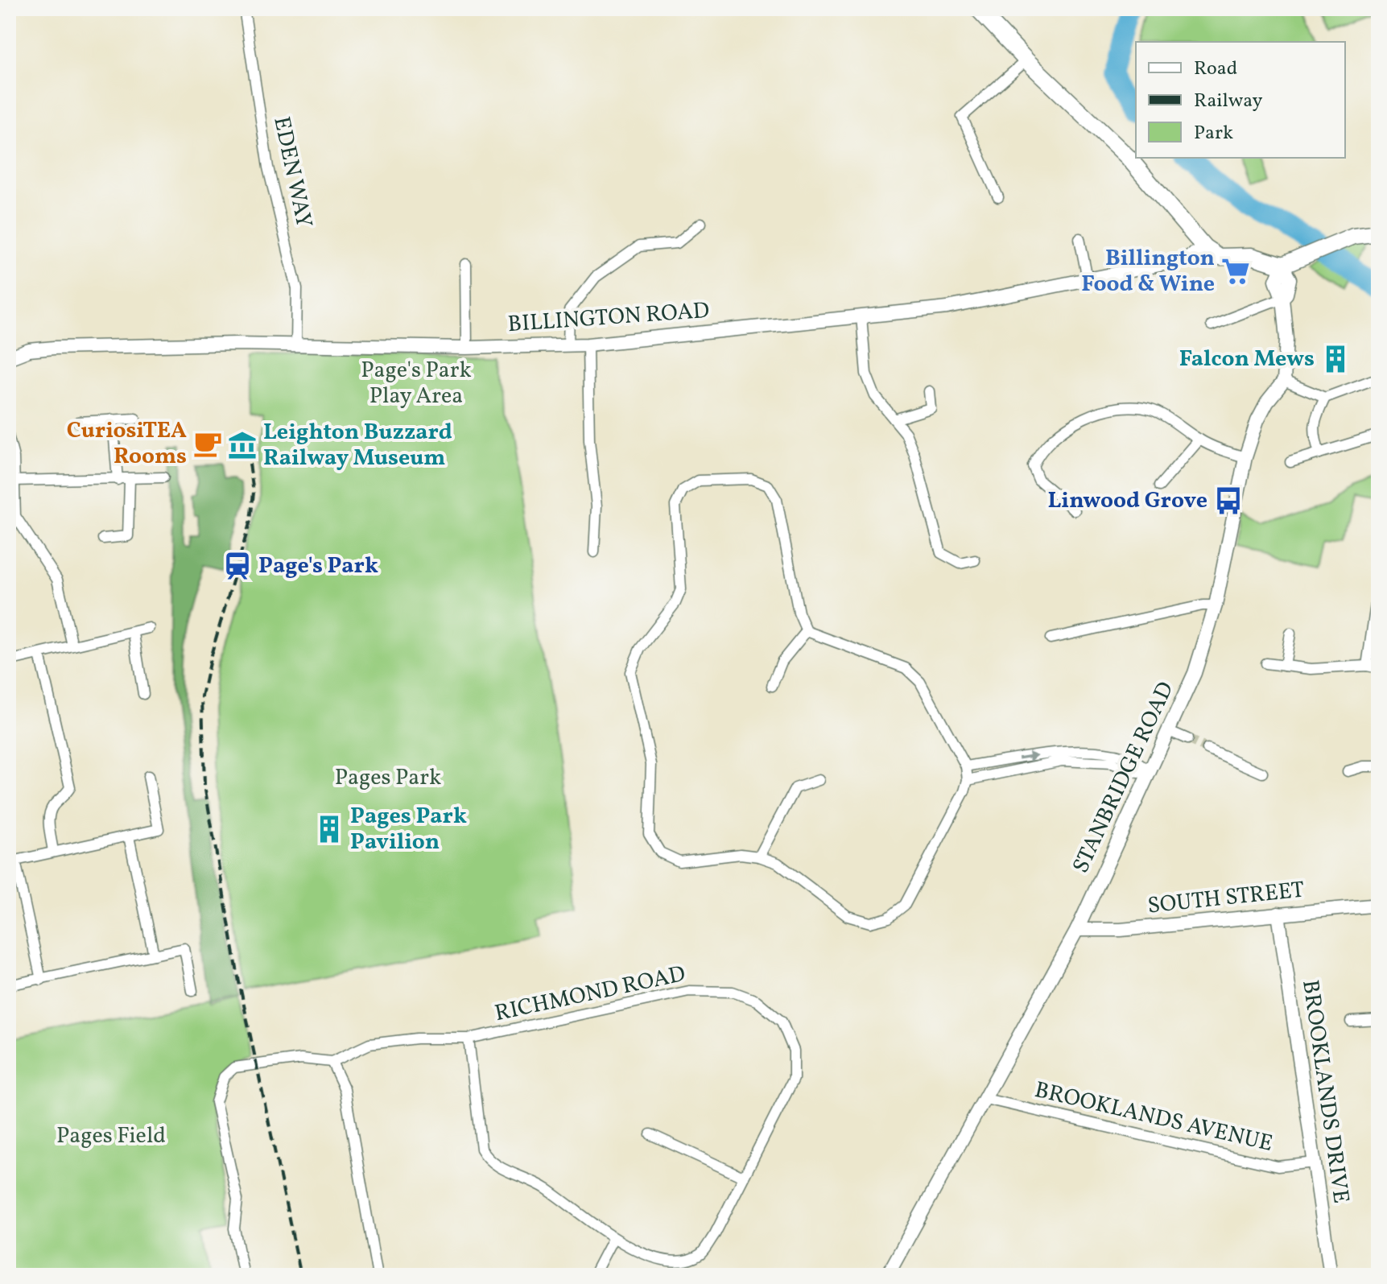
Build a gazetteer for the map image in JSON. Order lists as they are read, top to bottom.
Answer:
{
  "streets": {
    "street": [
      "EDEN WAY",
      "BILLINGTON ROAD",
      "STANBRIDGE ROAD",
      "SOUTH STREET",
      "RICHMOND ROAD",
      "BROOKLANDS DRIVE",
      "BROOKLANDS AVENUE"
    ]
  },
  "crossings": [
    ["EDEN WAY", "BILLINGTON ROAD"],
    ["STANBRIDGE ROAD", "SOUTH STREET"],
    ["STANBRIDGE ROAD", "BROOKLANDS AVENUE"],
    ["SOUTH STREET", "BROOKLANDS DRIVE"],
    ["BROOKLANDS DRIVE", "BROOKLANDS AVENUE"]
  ],
  "parks": ["Page's Park Play Area", "Pages Park", "Pages Field"],
  "places": {
    "supermarket": ["Billington Food & Wine"],
    "building": ["Falcon Mews", "Pages Park Pavilion"],
    "cafe": ["CuriosiTEA Rooms"],
    "museum": ["Leighton Buzzard Railway Museum"],
    "bus stop": ["Linwood Grove"],
    "station": ["Page's Park"]
  },
  "legend": ["Road", "Railway", "Park"]
}
